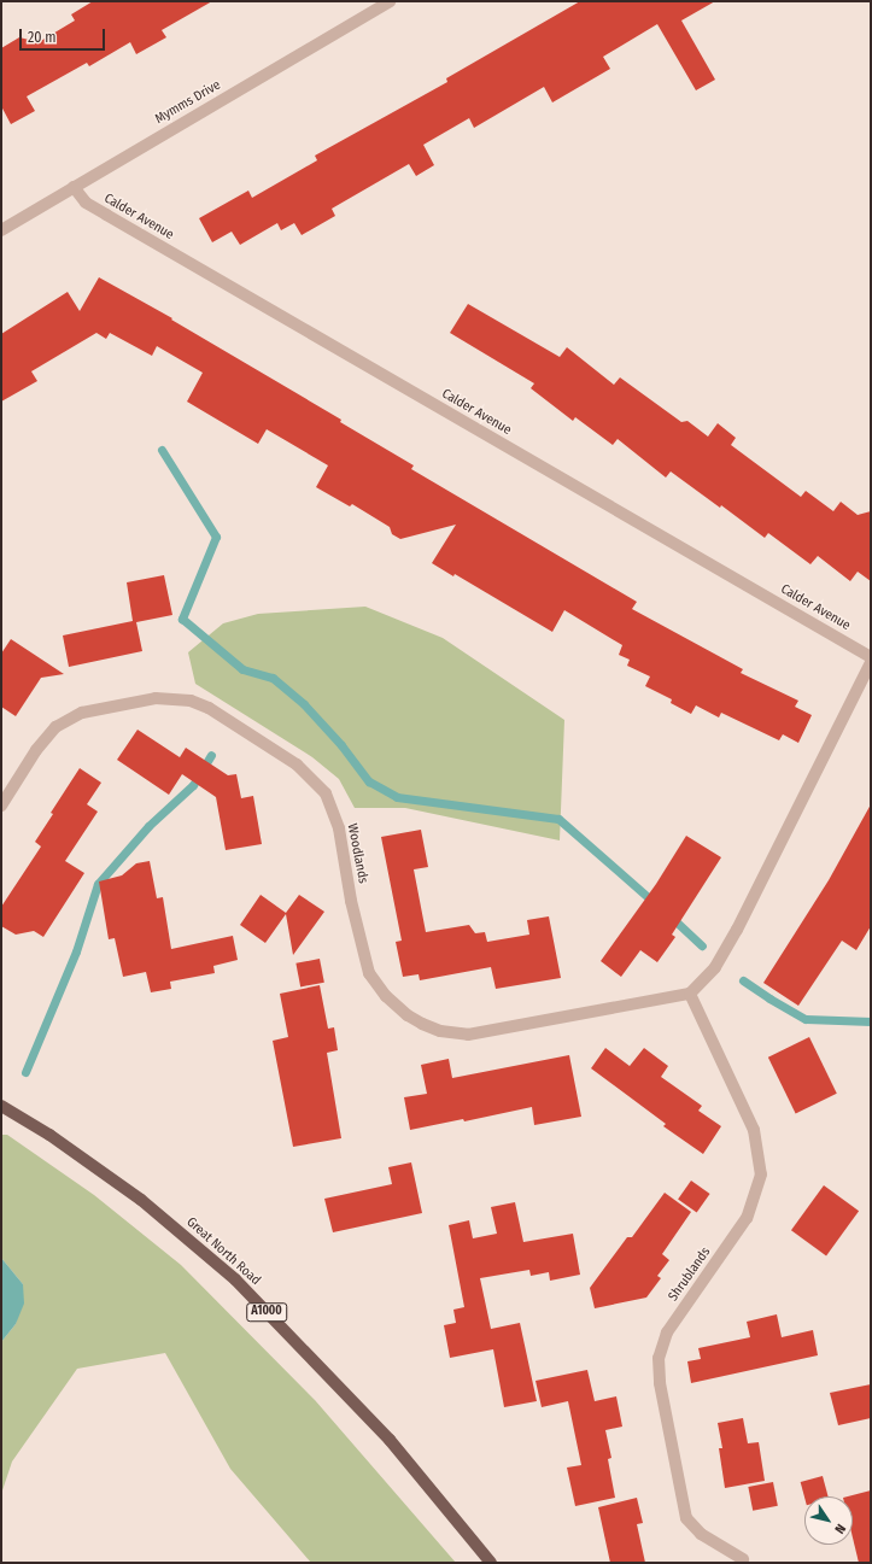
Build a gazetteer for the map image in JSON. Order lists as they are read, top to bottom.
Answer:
{
  "streets": {
    "main road": ["Great North Road", "A1000"],
    "street": [
      "Mymms Drive",
      "Calder Avenue",
      "Woodlands",
      "Shrublands"
    ]
  },
  "crossings": [
    ["Mymms Drive", "Calder Avenue"],
    ["Woodlands", "Shrublands"]
  ],
  "scale_bar": "20 m",
  "north": "bottom right"
}
